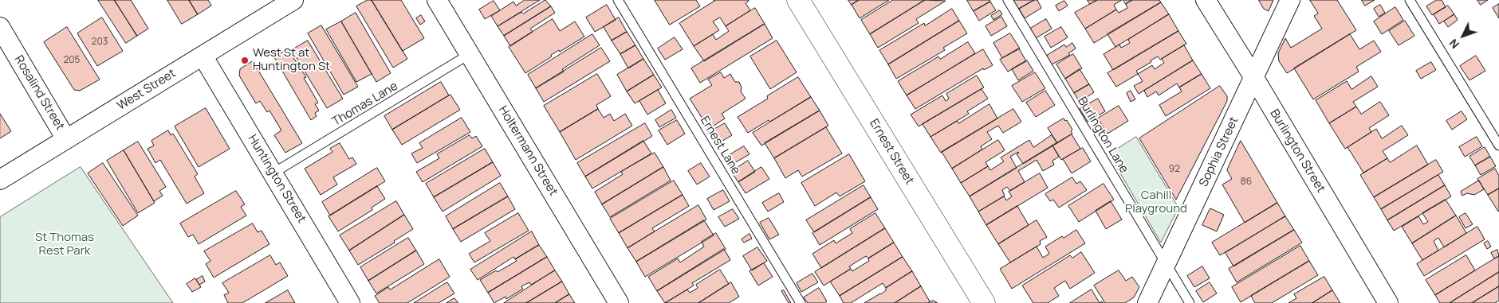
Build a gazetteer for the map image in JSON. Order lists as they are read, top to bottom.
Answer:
{
  "streets": {
    "street": [
      "West Street",
      "Rosalind Street",
      "Holtermann Street",
      "Burlington Street",
      "Ernest Street",
      "Sophia Street",
      "Huntington Street"
    ],
    "lane": ["Thomas Lane", "Burlington Lane", "Ernest Lane"]
  },
  "crossings": [
    ["West Street", "Rosalind Street"],
    ["West Street", "Huntington Street"],
    ["Thomas Lane", "Holtermann Street"],
    ["Thomas Lane", "Huntington Street"],
    ["Burlington Lane", "Sophia Street"],
    ["Burlington Street", "Sophia Street"]
  ],
  "parks": ["Cahill Playground", "St Thomas Rest Park"],
  "places": ["West St at Huntington St"],
  "house_numbers": [
    "203",
    "205",
    "92",
    "86"
  ],
  "north": "bottom left"
}
